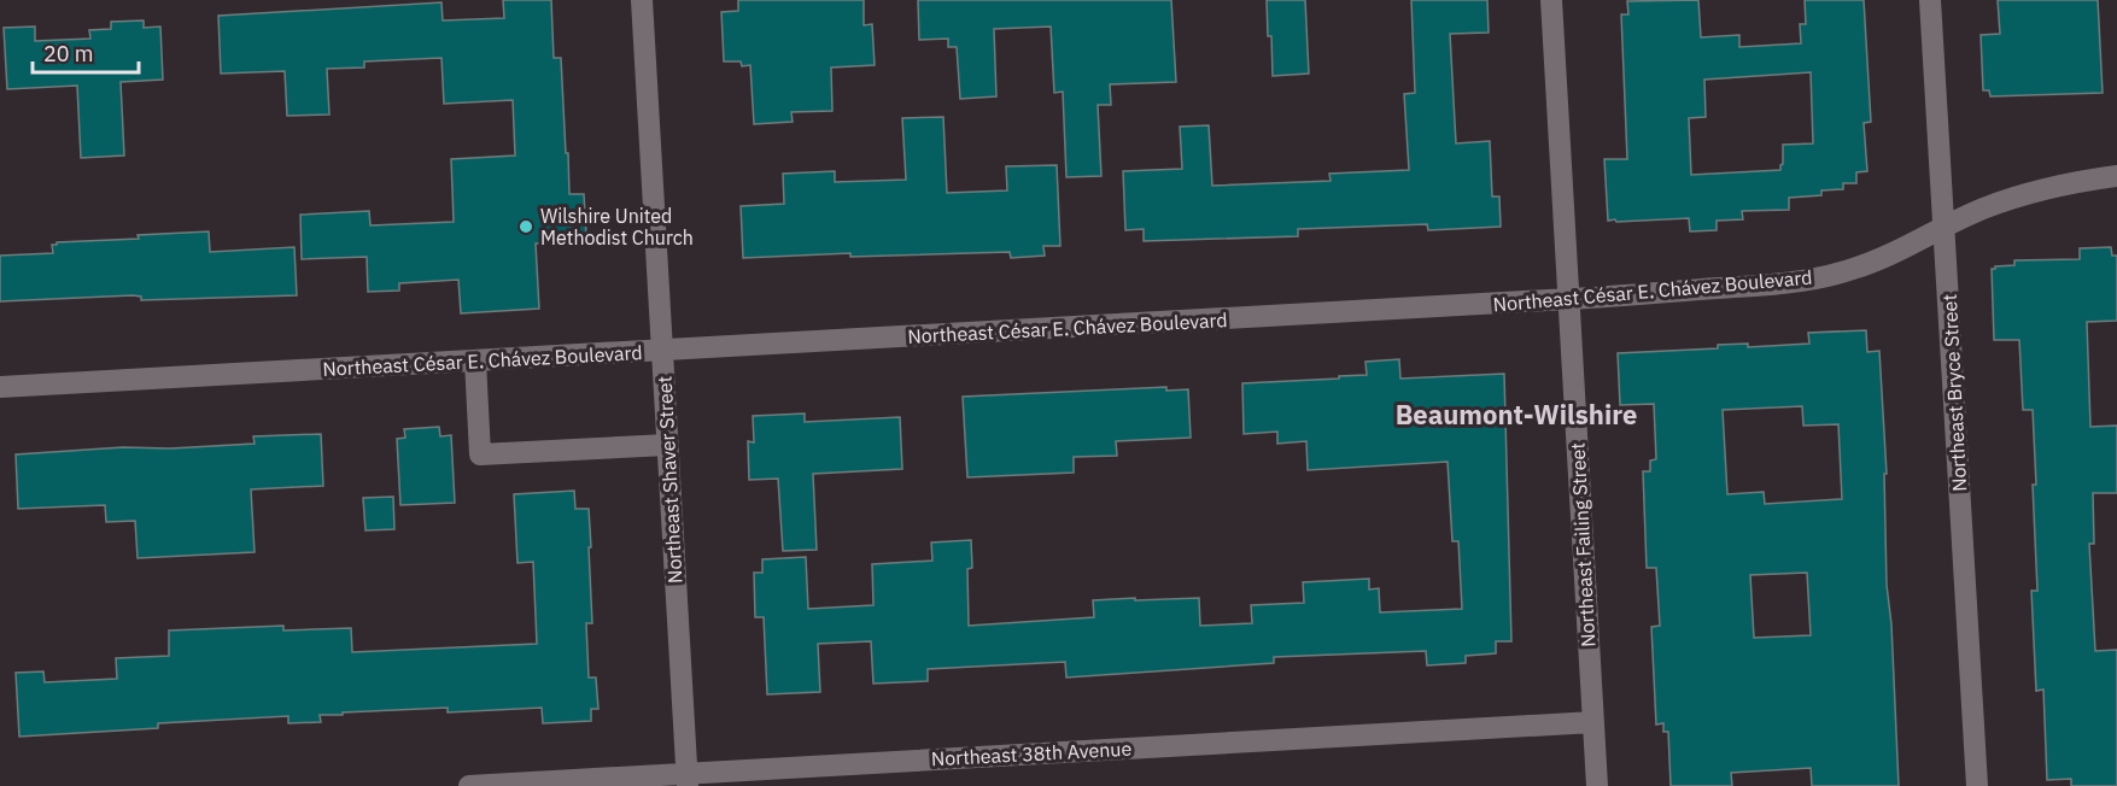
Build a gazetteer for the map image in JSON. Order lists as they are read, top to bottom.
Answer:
{
  "streets": {
    "street": [
      "Northeast César E. Chávez Boulevard",
      "Northeast Bryce Street",
      "Northeast Shaver Street",
      "Northeast Failing Street",
      "Northeast 38th Avenue"
    ]
  },
  "crossings": [
    ["Northeast César E. Chávez Boulevard", "Northeast Bryce Street"],
    ["Northeast César E. Chávez Boulevard", "Northeast Shaver Street"],
    ["Northeast César E. Chávez Boulevard", "Northeast Failing Street"],
    ["Northeast Shaver Street", "Northeast 38th Avenue"],
    ["Northeast Failing Street", "Northeast 38th Avenue"]
  ],
  "districts": ["Beaumont-Wilshire"],
  "places": ["Wilshire United Methodist Church"],
  "scale_bar": "20 m"
}
